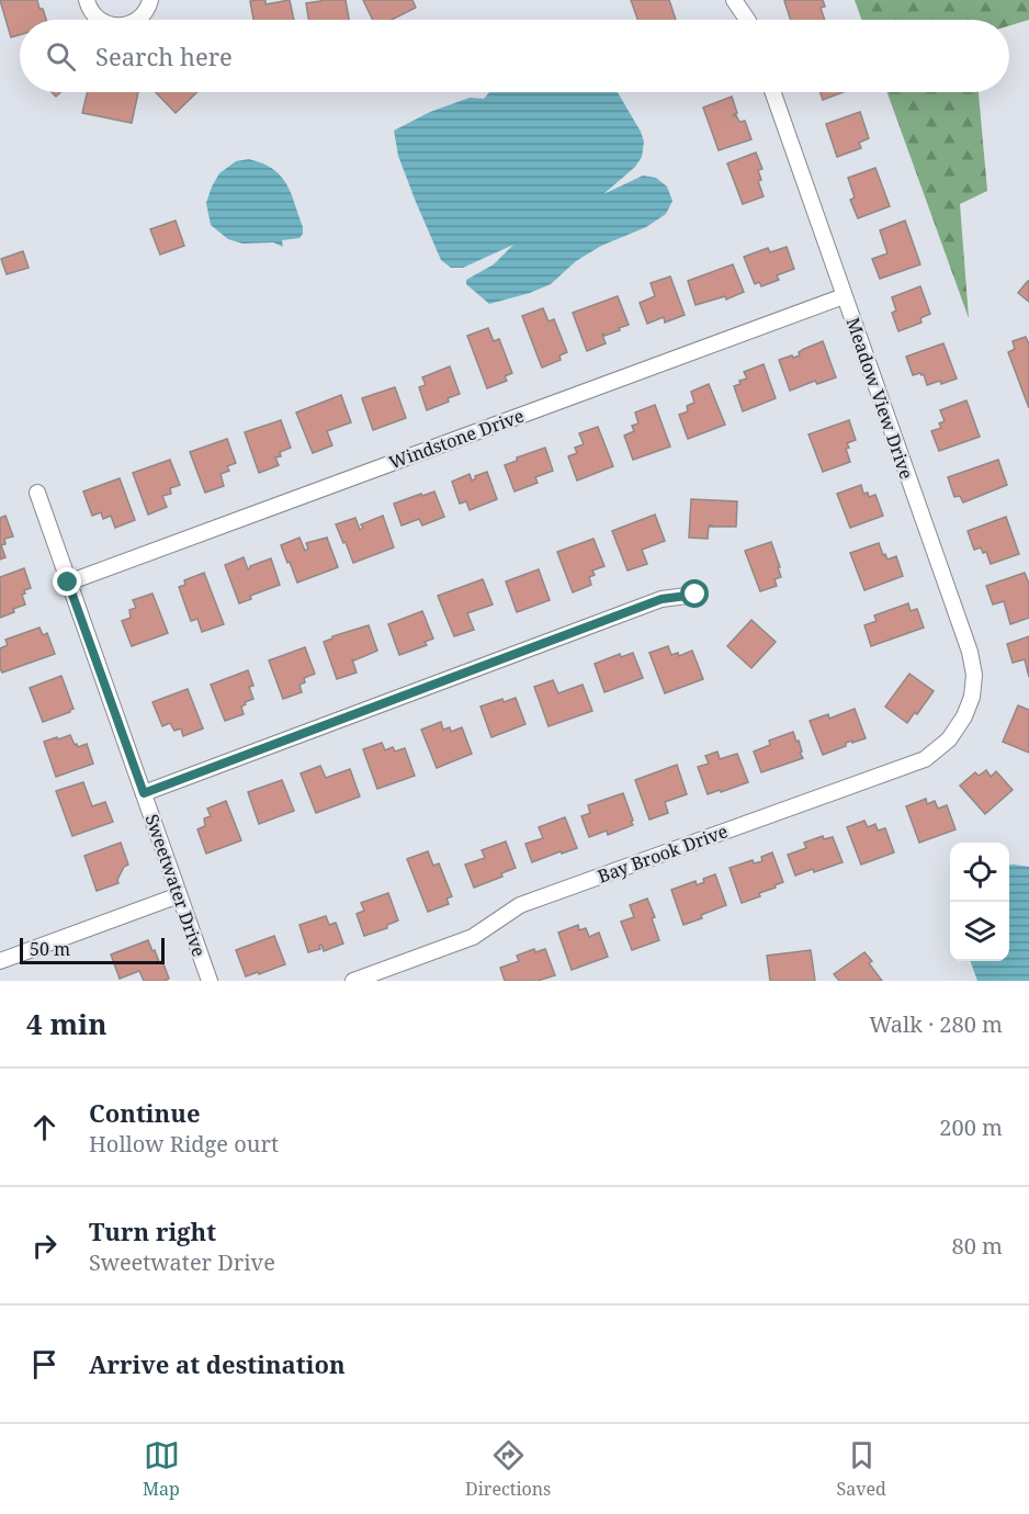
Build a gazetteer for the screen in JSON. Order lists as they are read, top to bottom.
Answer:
{
  "streets": {
    "street": [
      "Meadow View Drive",
      "Windstone Drive",
      "Bay Brook Drive",
      "Sweetwater Drive"
    ]
  },
  "crossings": [
    ["Meadow View Drive", "Windstone Drive"],
    ["Meadow View Drive", "Bay Brook Drive"],
    ["Windstone Drive", "Sweetwater Drive"]
  ],
  "scale_bar": "50 m",
  "page": {
    "search": "Search here",
    "scale": "50 m",
    "heading": ["4 min", "Walk · 280 m"],
    "list": [
      ["Continue", "Hollow Ridge ourt", "200 m"],
      ["Turn right", "Sweetwater Drive", "80 m"],
      "Arrive at destination"
    ],
    "nav": ["Map", "Directions", "Saved"]
  }
}
